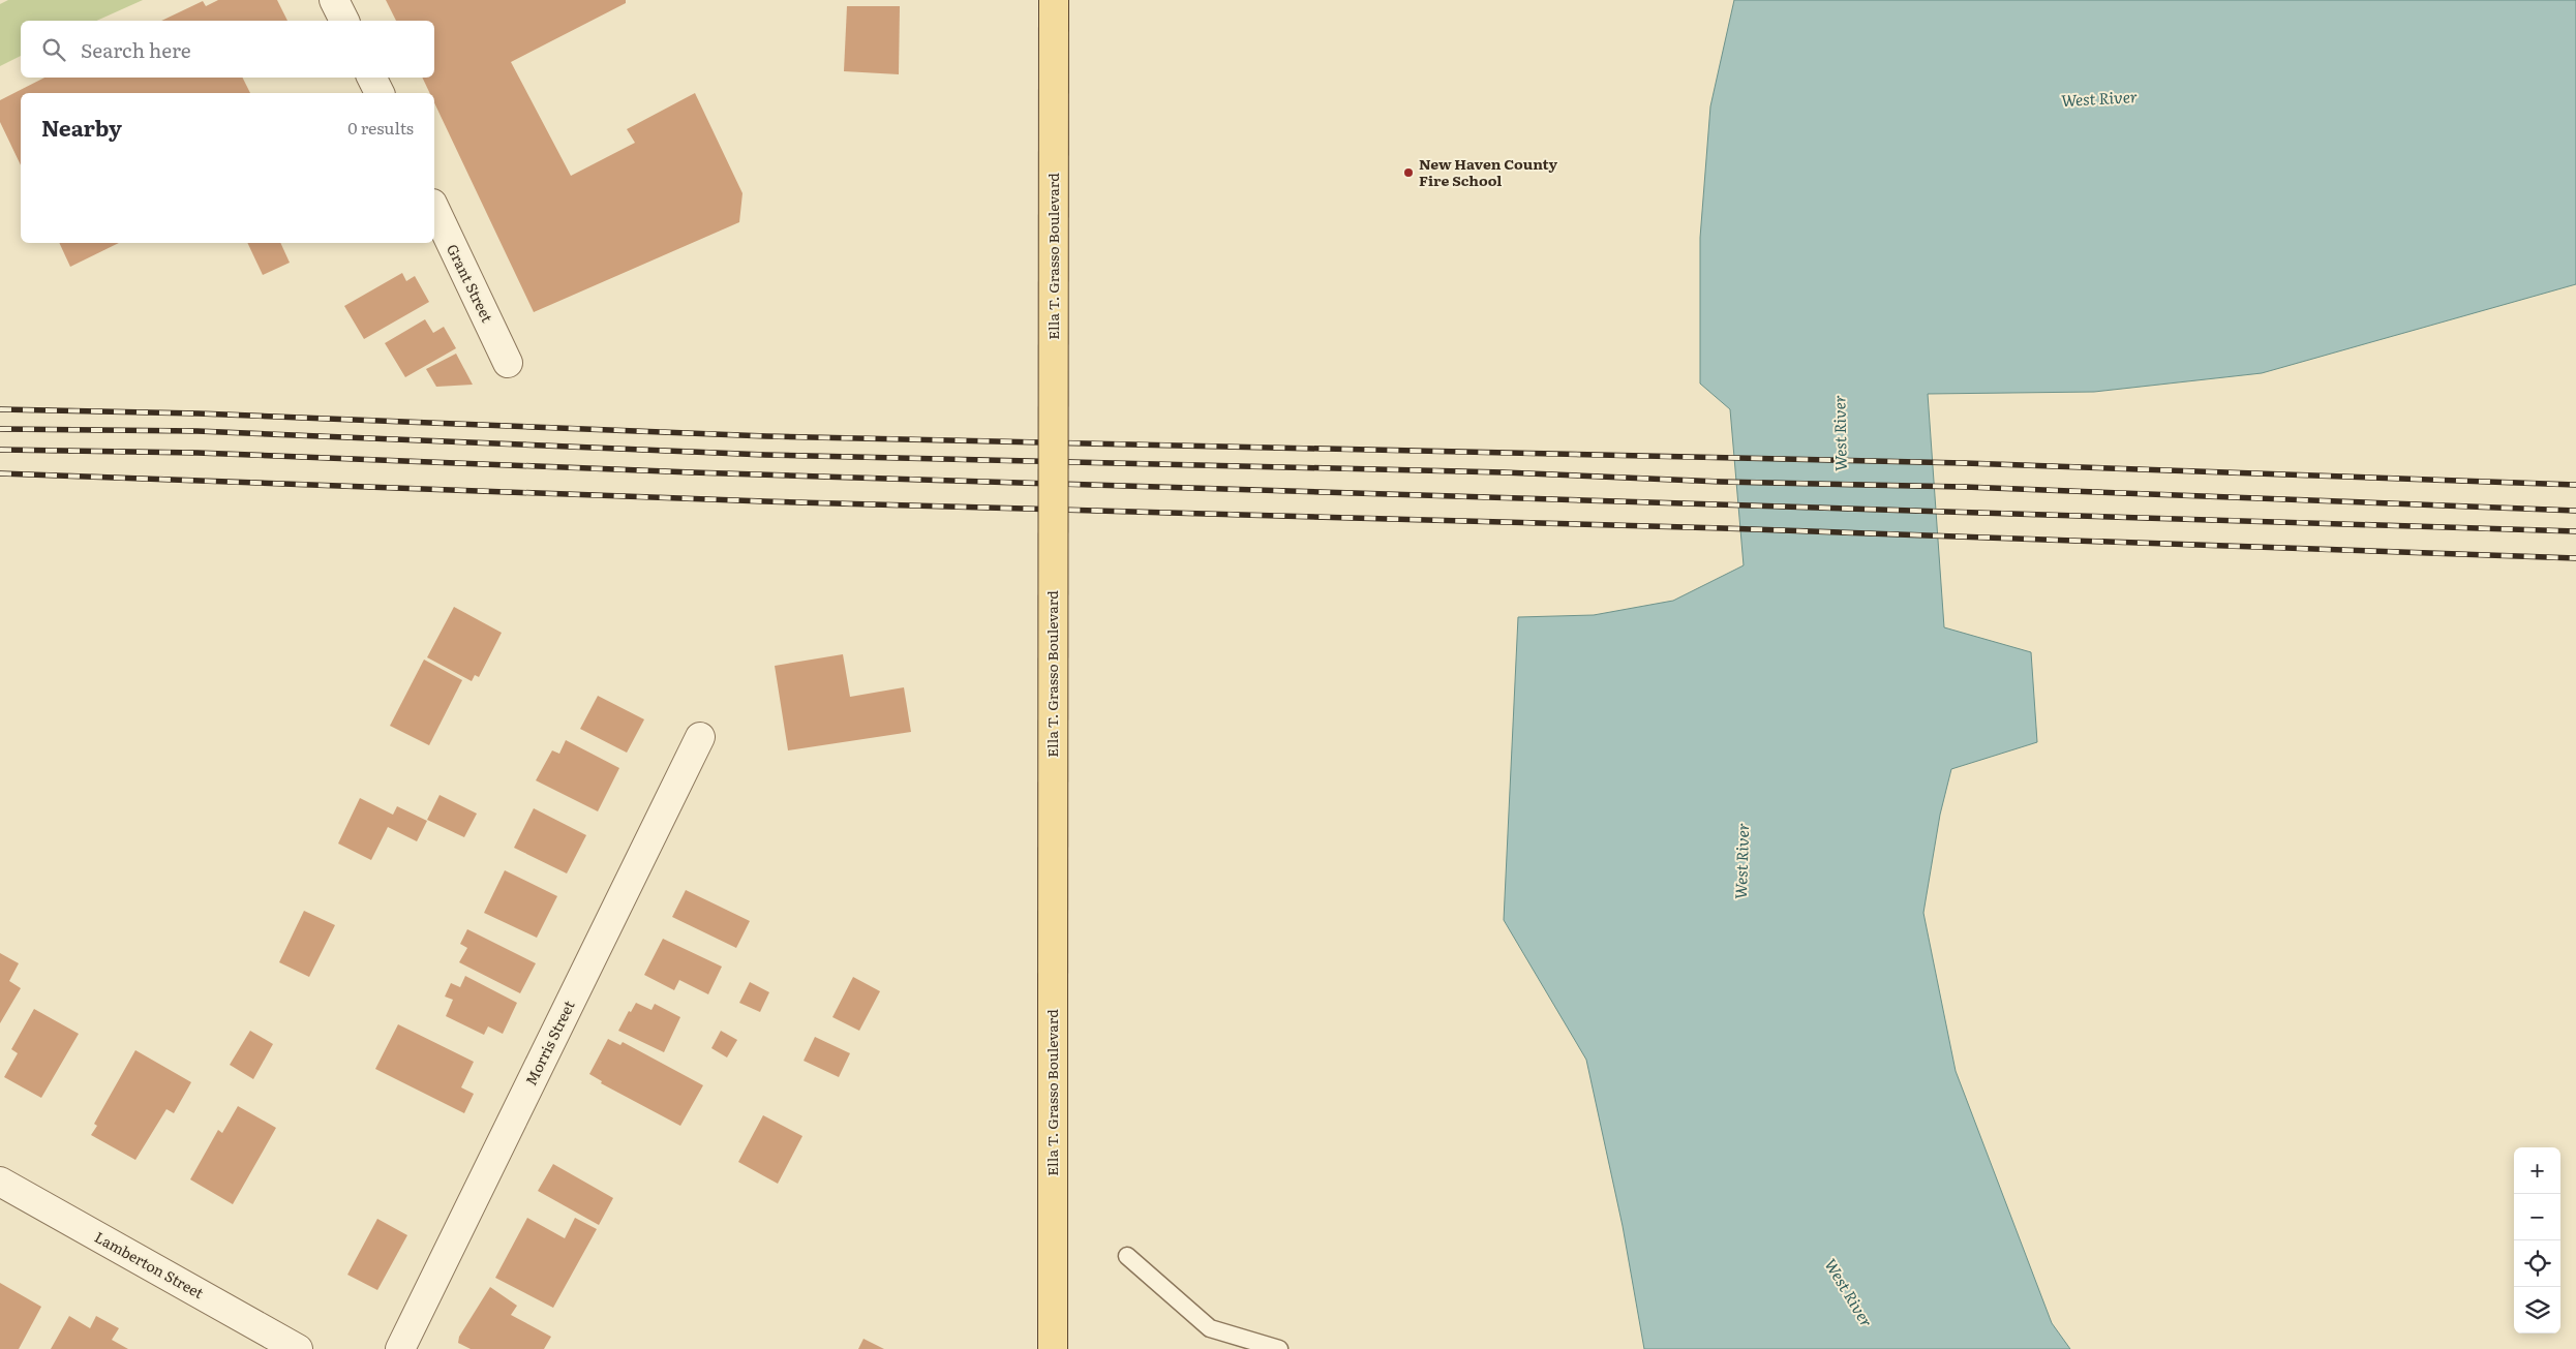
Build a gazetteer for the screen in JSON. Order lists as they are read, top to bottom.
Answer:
{
  "streets": {
    "main road": ["Ella T. Grasso Boulevard"],
    "street": ["Grant Street", "Morris Street", "Lamberton Street"]
  },
  "water": ["West River"],
  "places": ["New Haven County Fire School"],
  "page": {
    "search": "Search here",
    "heading": ["Nearby", "0 results"],
    "map_buttons": ["+", "−"]
  }
}
